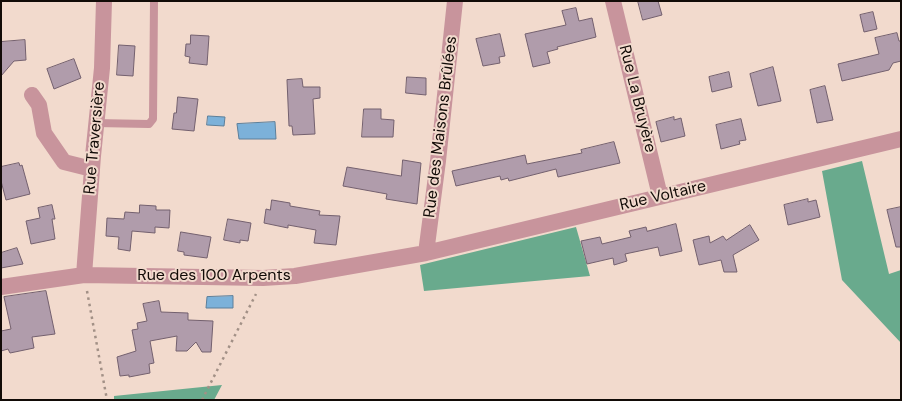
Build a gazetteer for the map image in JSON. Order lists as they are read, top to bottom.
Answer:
{
  "streets": {
    "street": [
      "Rue La Bruyère",
      "Rue des Maisons Brûlées",
      "Rue Traversière",
      "Rue Voltaire",
      "Rue des 100 Arpents"
    ]
  },
  "crossings": [
    ["Rue La Bruyère", "Rue Voltaire"],
    ["Rue des Maisons Brûlées", "Rue Voltaire"],
    ["Rue des Maisons Brûlées", "Rue des 100 Arpents"],
    ["Rue Traversière", "Rue des 100 Arpents"],
    ["Rue Voltaire", "Rue des 100 Arpents"]
  ]
}
